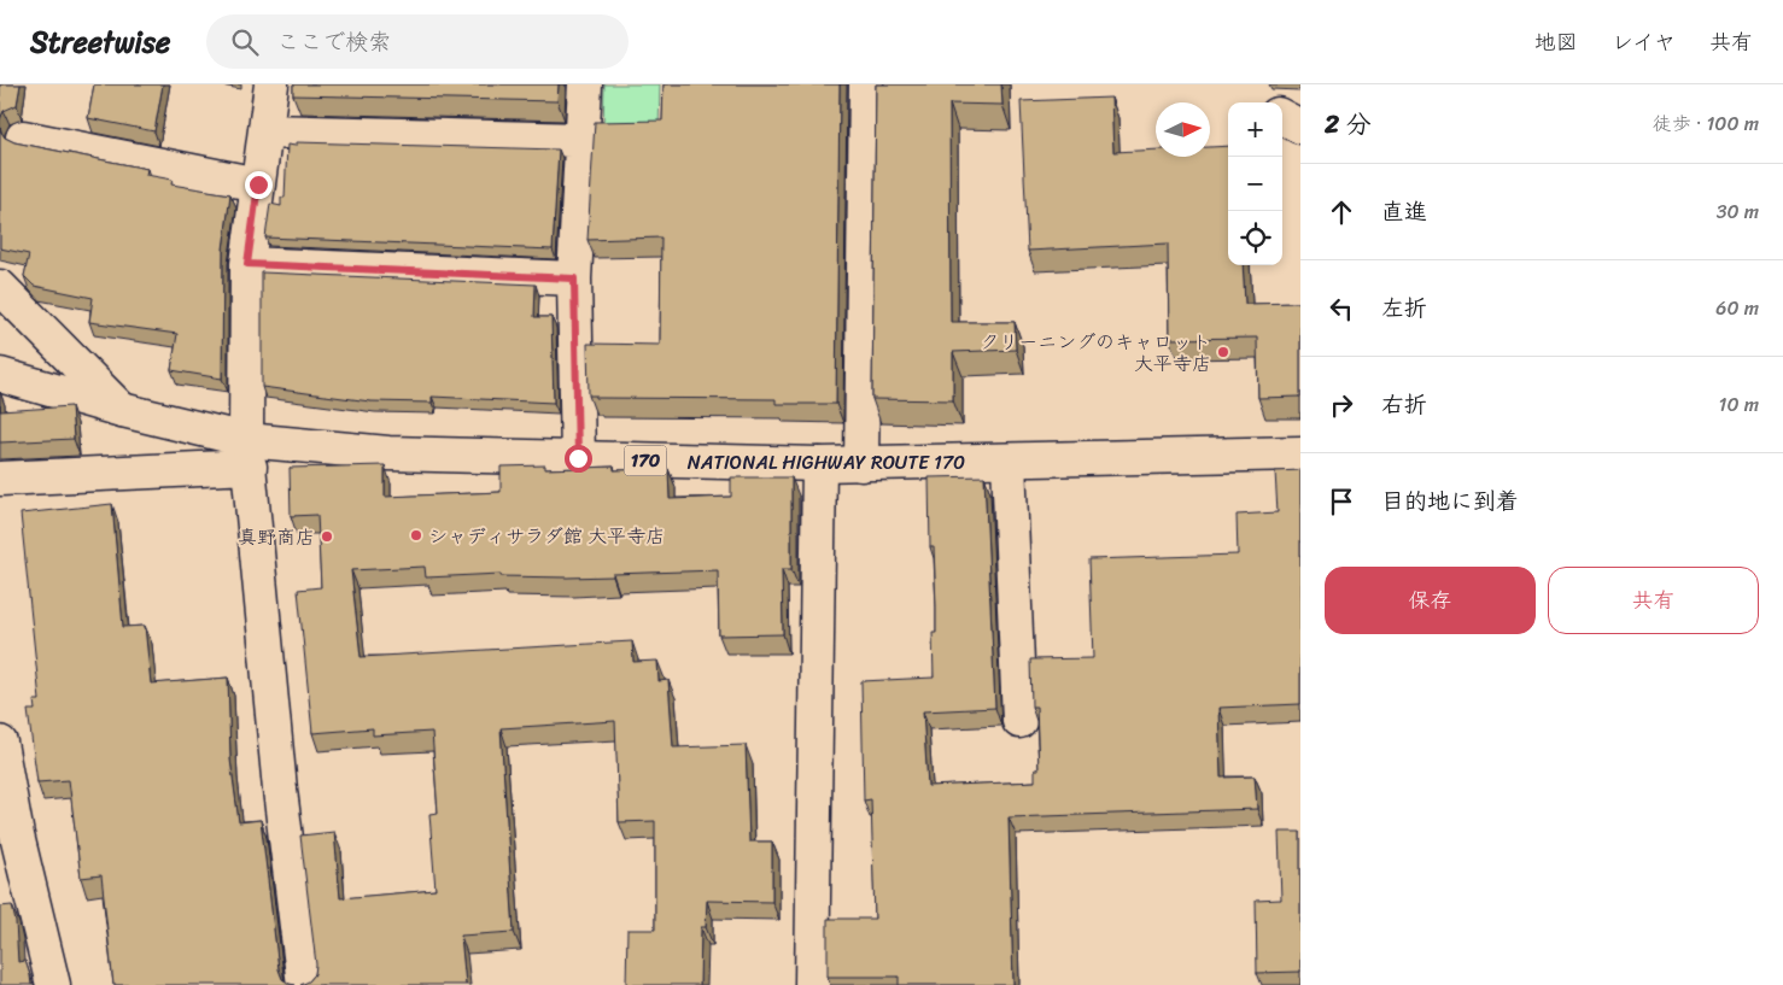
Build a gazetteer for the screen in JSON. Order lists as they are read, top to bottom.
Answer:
{
  "streets": {
    "main road": ["170", "NATIONAL HIGHWAY ROUTE 170"]
  },
  "places": ["クリーニングのキャロット 大平寺店", "シャディサラダ館 大平寺店", "真野商店"],
  "north": "right",
  "page": {
    "header": "Streetwise",
    "search": "ここで検索",
    "nav": ["地図", "レイヤ", "共有"],
    "heading": ["2 分", "徒歩 · 100 m"],
    "map_buttons": ["+", "−"],
    "list": [
      ["直進", "30 m"],
      ["左折", "60 m"],
      ["右折", "10 m"],
      "目的地に到着"
    ],
    "buttons": ["保存", "共有"]
  }
}
